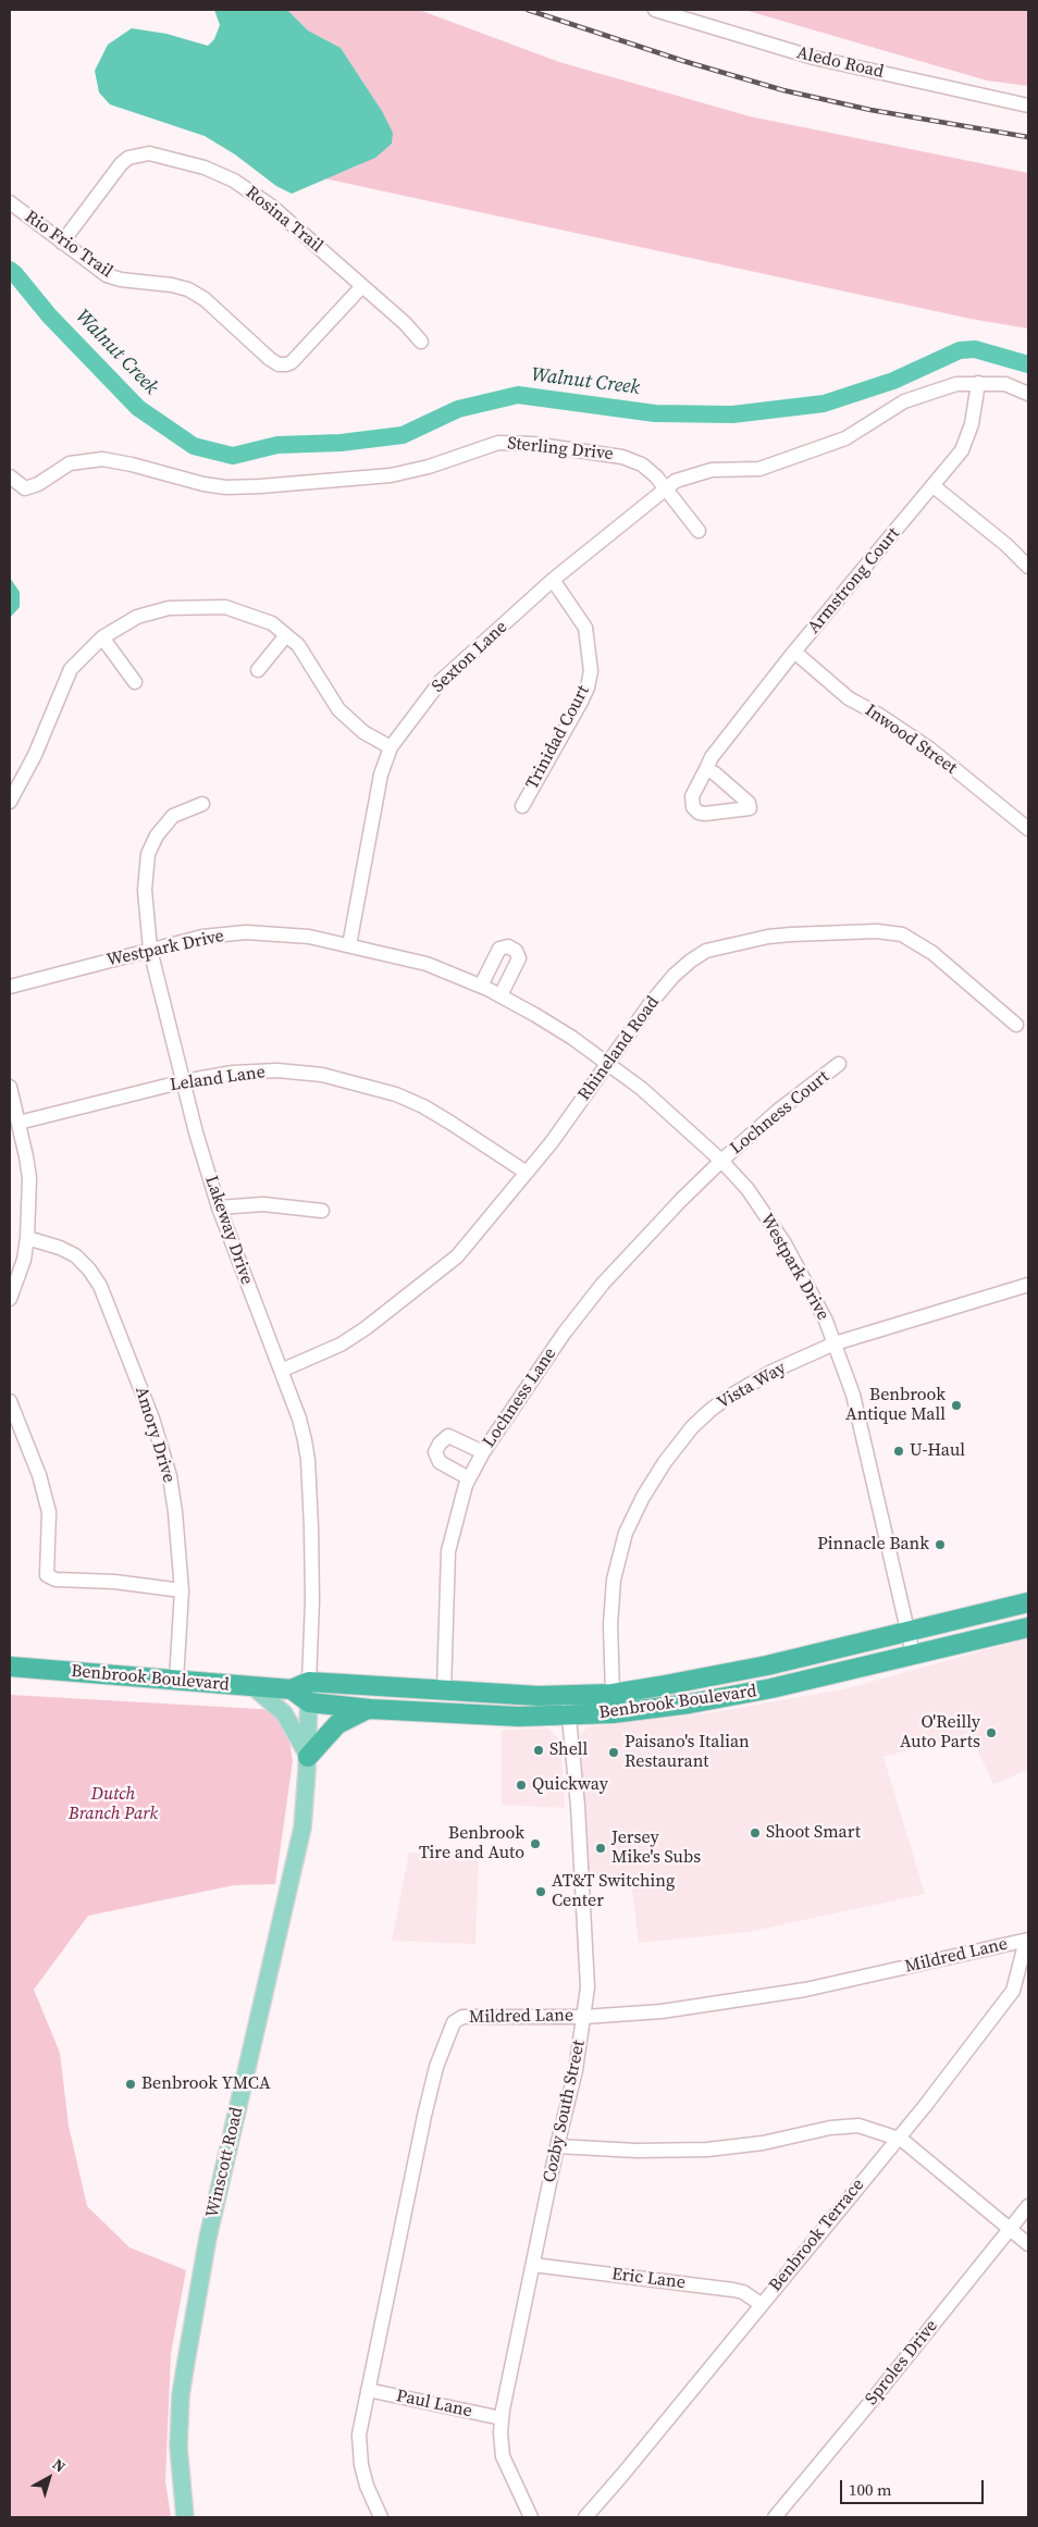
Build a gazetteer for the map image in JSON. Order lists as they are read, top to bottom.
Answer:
{
  "streets": {
    "highway": ["Benbrook Boulevard"],
    "main road": ["Winscott Road"],
    "street": [
      "Aledo Road",
      "Rosina Trail",
      "Rio Frio Trail",
      "Sterling Drive",
      "Armstrong Court",
      "Sexton Lane",
      "Trinidad Court",
      "Inwood Street",
      "Westpark Drive",
      "Rhineland Road",
      "Leland Lane",
      "Lochness Court",
      "Lakeway Drive",
      "Vista Way",
      "Lochness Lane",
      "Amory Drive",
      "Mildred Lane",
      "Cozby South Street",
      "Benbrook Terrace",
      "Eric Lane",
      "Sproles Drive",
      "Paul Lane"
    ]
  },
  "crossings": [
    ["Rosina Trail", "Rio Frio Trail"],
    ["Sterling Drive", "Sexton Lane"],
    ["Armstrong Court", "Inwood Street"],
    ["Sexton Lane", "Trinidad Court"],
    ["Sexton Lane", "Westpark Drive"],
    ["Westpark Drive", "Rhineland Road"],
    ["Westpark Drive", "Lochness Court"],
    ["Westpark Drive", "Lakeway Drive"],
    ["Westpark Drive", "Vista Way"],
    ["Westpark Drive", "Lochness Lane"],
    ["Westpark Drive", "Benbrook Boulevard"],
    ["Rhineland Road", "Leland Lane"],
    ["Rhineland Road", "Lakeway Drive"],
    ["Leland Lane", "Lakeway Drive"],
    ["Lochness Court", "Lochness Lane"],
    ["Lakeway Drive", "Benbrook Boulevard"],
    ["Lakeway Drive", "Winscott Road"],
    ["Vista Way", "Benbrook Boulevard"],
    ["Lochness Lane", "Benbrook Boulevard"],
    ["Amory Drive", "Benbrook Boulevard"],
    ["Benbrook Boulevard", "Cozby South Street"],
    ["Benbrook Boulevard", "Winscott Road"],
    ["Mildred Lane", "Cozby South Street"],
    ["Mildred Lane", "Benbrook Terrace"],
    ["Mildred Lane", "Paul Lane"],
    ["Cozby South Street", "Eric Lane"],
    ["Cozby South Street", "Paul Lane"],
    ["Benbrook Terrace", "Eric Lane"]
  ],
  "water": ["Walnut Creek"],
  "parks": ["Dutch Branch Park"],
  "places": [
    "Benbrook Antique Mall",
    "U-Haul",
    "Pinnacle Bank",
    "O'Reilly Auto Parts",
    "Shell",
    "Paisano's Italian Restaurant",
    "Quickway",
    "Shoot Smart",
    "Benbrook Tire and Auto",
    "Jersey Mike's Subs",
    "AT&T Switching Center",
    "Benbrook YMCA"
  ],
  "scale_bar": "100 m",
  "north": "top right"
}
